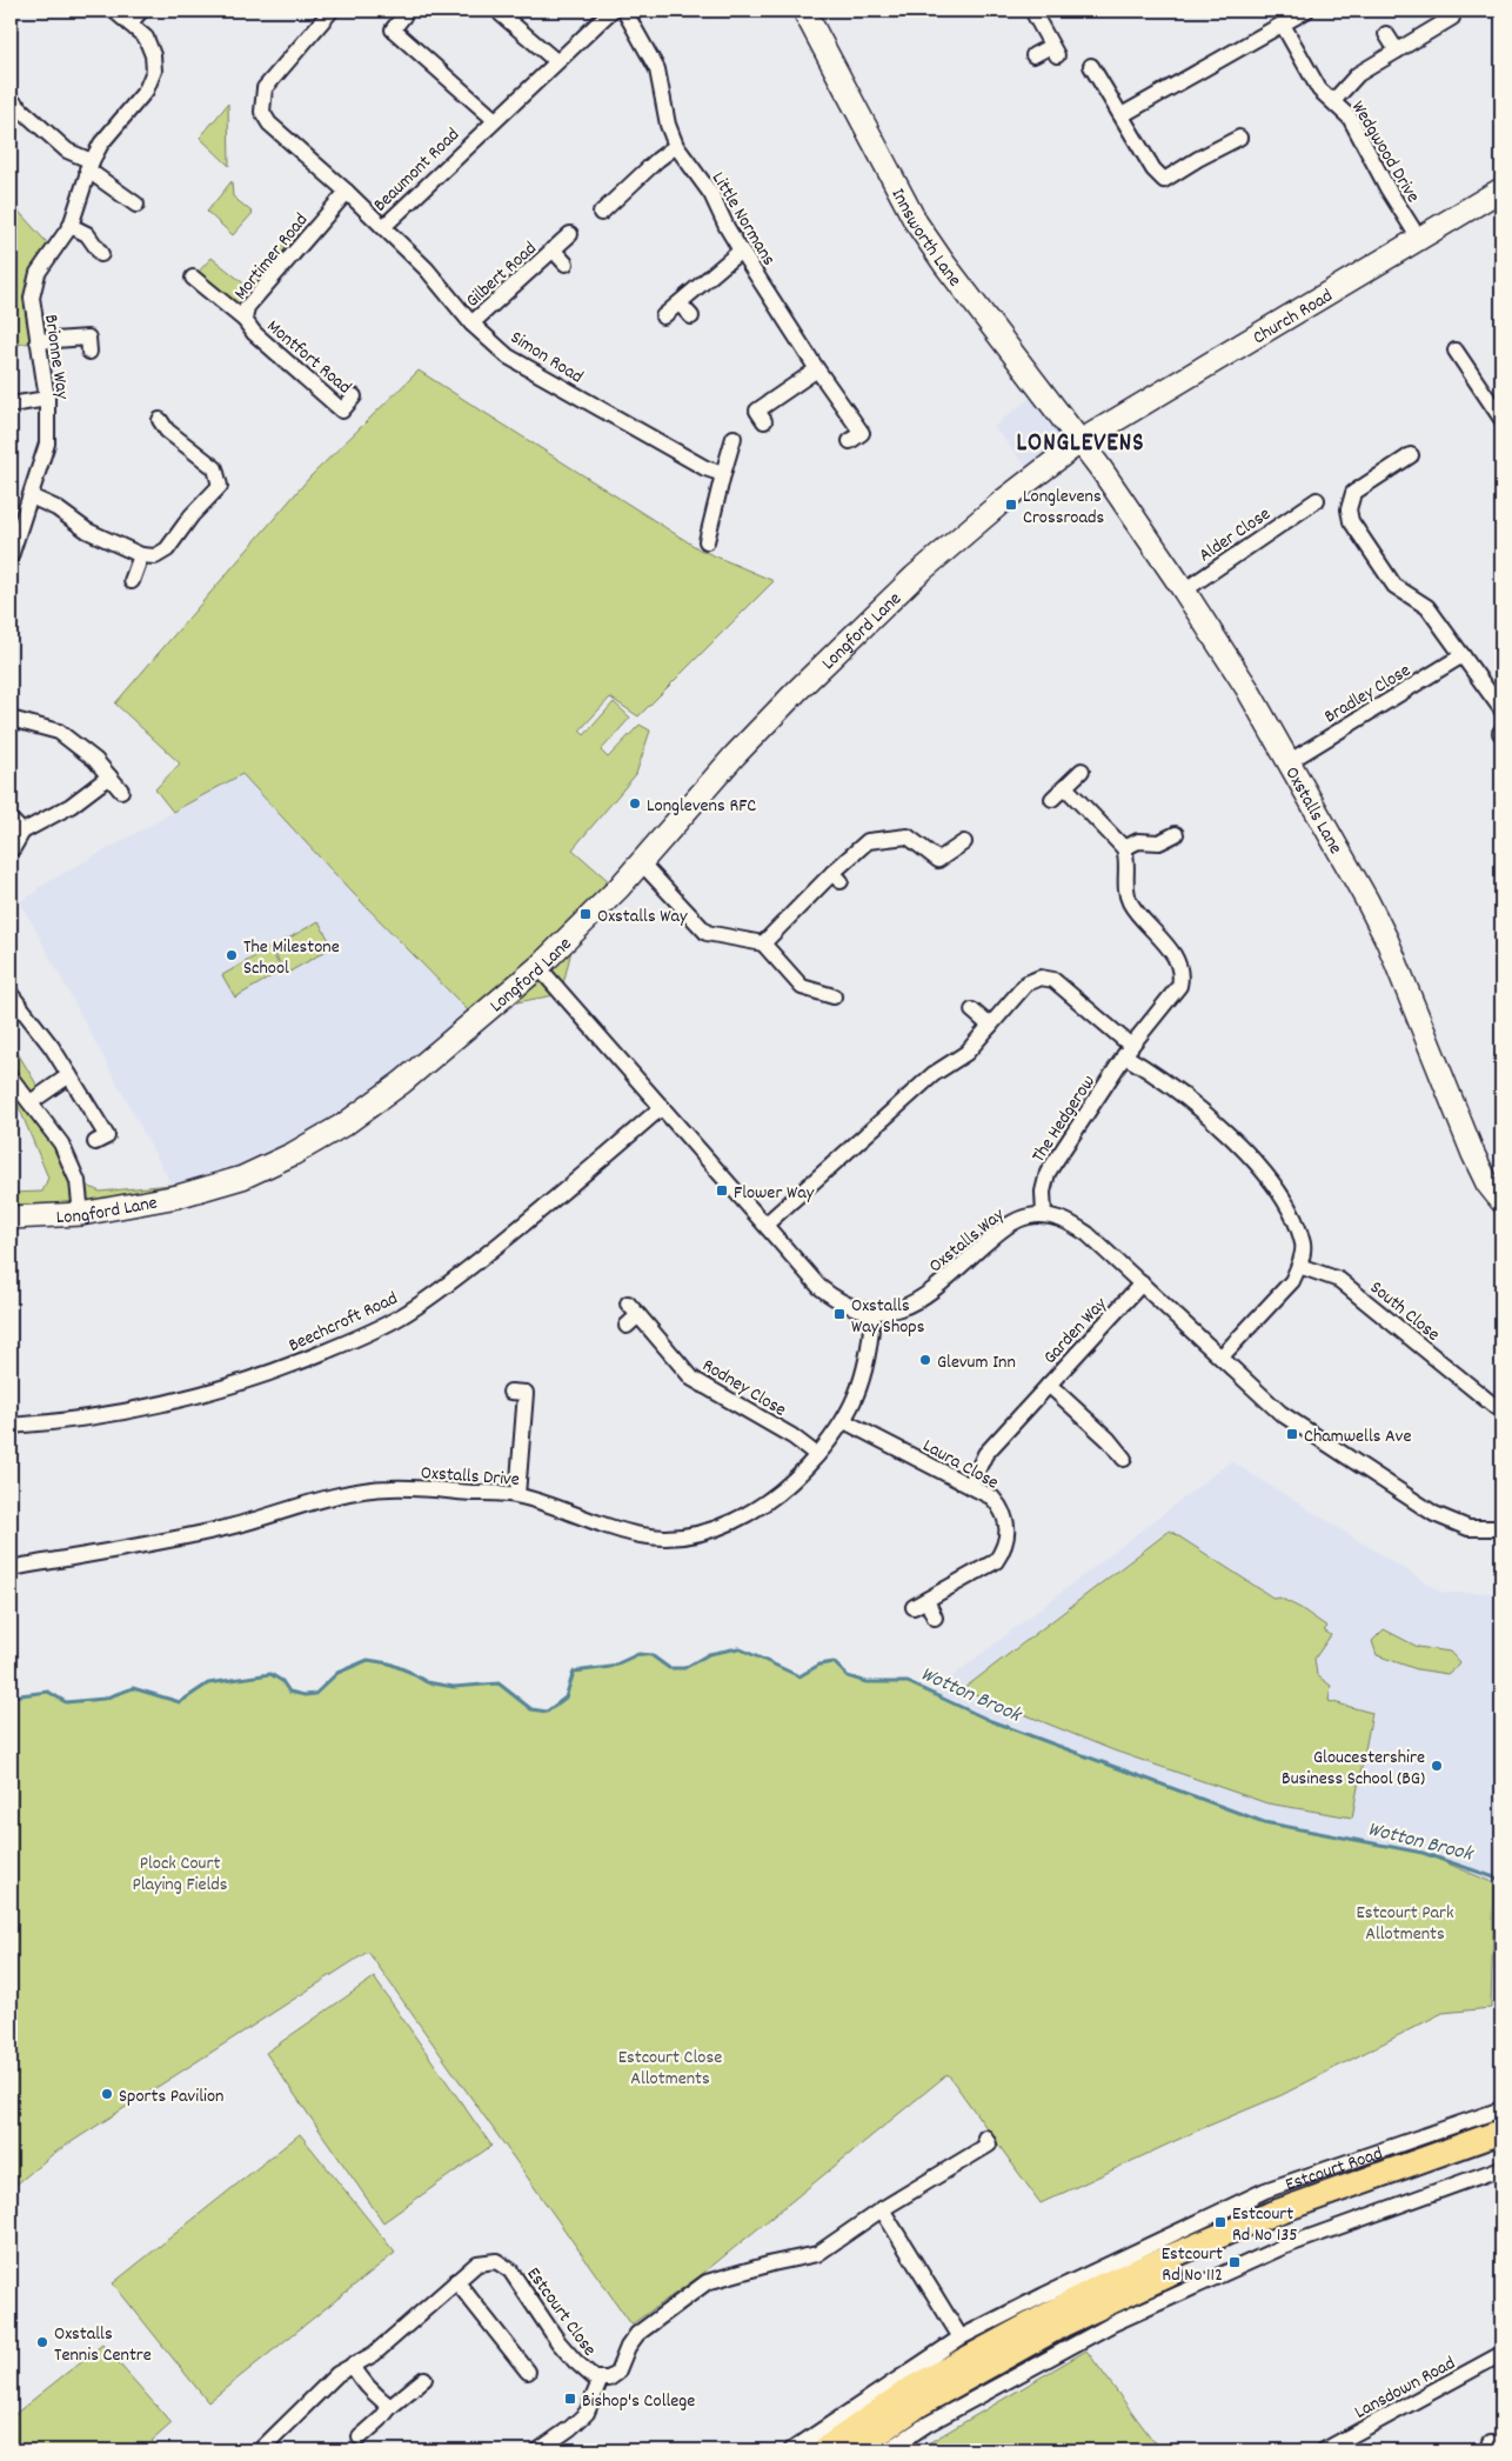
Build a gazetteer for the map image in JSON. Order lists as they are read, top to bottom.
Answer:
{
  "streets": {
    "main road": ["Estcourt Road"],
    "street": [
      "Wedgwood Drive",
      "Beaumont Road",
      "Little Normans",
      "Innsworth Lane",
      "Mortimer Road",
      "Gilbert Road",
      "Church Road",
      "Montfort Road",
      "Simon Road",
      "Brionne Way",
      "Alder Close",
      "Longford Lane",
      "Bradley Close",
      "Oxstalls Lane",
      "The Hedgerow",
      "Oxstalls Way",
      "South Close",
      "Beechcroft Road",
      "Garden Way",
      "Rodney Close",
      "Laura Close",
      "Oxstalls Drive",
      "Estcourt Close",
      "Lansdown Road"
    ]
  },
  "crossings": [
    ["Wedgwood Drive", "Church Road"],
    ["Beaumont Road", "Mortimer Road"],
    ["Beaumont Road", "Simon Road"],
    ["Innsworth Lane", "Church Road"],
    ["Innsworth Lane", "Longford Lane"],
    ["Innsworth Lane", "Oxstalls Lane"],
    ["Mortimer Road", "Montfort Road"],
    ["Gilbert Road", "Simon Road"],
    ["Church Road", "Longford Lane"],
    ["Church Road", "Oxstalls Lane"],
    ["Alder Close", "Oxstalls Lane"],
    ["Longford Lane", "Oxstalls Lane"],
    ["Longford Lane", "Oxstalls Way"],
    ["Bradley Close", "Oxstalls Lane"],
    ["The Hedgerow", "Oxstalls Way"],
    ["Oxstalls Way", "Beechcroft Road"],
    ["Oxstalls Way", "Oxstalls Drive"],
    ["Garden Way", "Laura Close"],
    ["Rodney Close", "Oxstalls Drive"],
    ["Laura Close", "Oxstalls Drive"]
  ],
  "districts": ["LONGLEVENS"],
  "water": ["Wotton Brook"],
  "parks": ["Plock Court Playing Fields", "Estcourt Park Allotments", "Estcourt Close Allotments"],
  "places": {
    "transit": [
      "Longlevens Crossroads",
      "Oxstalls Way",
      "Flower Way",
      "Oxstalls Way Shops",
      "Chamwells Ave",
      "Estcourt Rd No 135",
      "Estcourt Rd No 112",
      "Bishop's College"
    ],
    "other": [
      "Longlevens RFC",
      "The Milestone School",
      "Glevum Inn",
      "Gloucestershire Business School (BG)",
      "Sports Pavilion",
      "Oxstalls Tennis Centre"
    ]
  }
}
